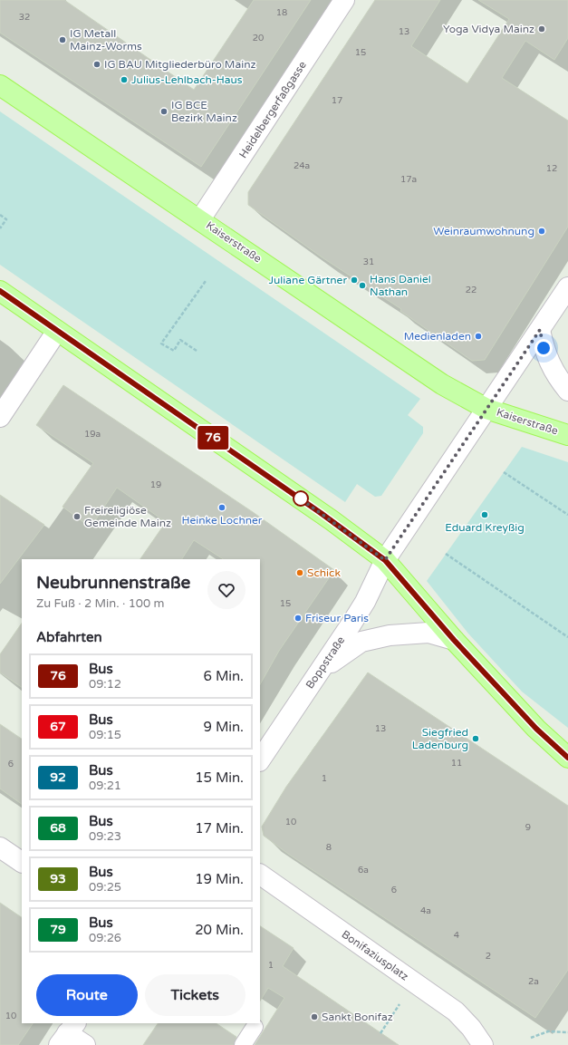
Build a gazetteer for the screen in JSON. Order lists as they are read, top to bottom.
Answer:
{
  "streets": {
    "main road": ["Kaiserstraße"],
    "street": ["Heidelbergerfaßgasse", "Boppstraße", "Bonifaziusplatz"]
  },
  "crossings": [
    ["Heidelbergerfaßgasse", "Kaiserstraße"],
    ["Kaiserstraße", "Boppstraße"]
  ],
  "places": [
    "Yoga Vidya Mainz",
    "IG Metall Mainz-Worms",
    "IG BAU Mitgliederbüro Mainz",
    "Julius-Lehlbach-Haus",
    "IG BCE Bezirk Mainz",
    "Weinraumwohnung",
    "Juliane Gärtner",
    "Hans Daniel Nathan",
    "Medienladen",
    "Heinke Lochner",
    "Eduard Kreyßig",
    "Freireligiöse Gemeinde Mainz",
    "Schick",
    "Friseur Paris",
    "Siegfried Ladenburg",
    "Sankt Bonifaz"
  ],
  "lines": ["bus line 76"],
  "house_numbers": [
    "18",
    "32",
    "13",
    "20",
    "15",
    "17",
    "24a",
    "12",
    "17a",
    "31",
    "22",
    "19a",
    "19",
    "15",
    "13",
    "11",
    "6",
    "1",
    "10",
    "9",
    "8",
    "6a",
    "6",
    "4a",
    "4",
    "2",
    "1",
    "2a",
    "10"
  ],
  "page": {
    "on_map": "76",
    "heading": [
      ["Neubrunnenstraße", "Zu Fuß · 2 Min. · 100 m"],
      "Abfahrten"
    ],
    "list": [
      {
        "mark": "76",
        "name": "Bus",
        "note": "09:12",
        "value": "6 Min."
      },
      {
        "mark": "67",
        "name": "Bus",
        "note": "09:15",
        "value": "9 Min."
      },
      {
        "mark": "92",
        "name": "Bus",
        "note": "09:21",
        "value": "15 Min."
      },
      {
        "mark": "68",
        "name": "Bus",
        "note": "09:23",
        "value": "17 Min."
      },
      {
        "mark": "93",
        "name": "Bus",
        "note": "09:25",
        "value": "19 Min."
      },
      {
        "mark": "79",
        "name": "Bus",
        "note": "09:26",
        "value": "20 Min."
      }
    ],
    "buttons": ["Route", "Tickets"]
  }
}
